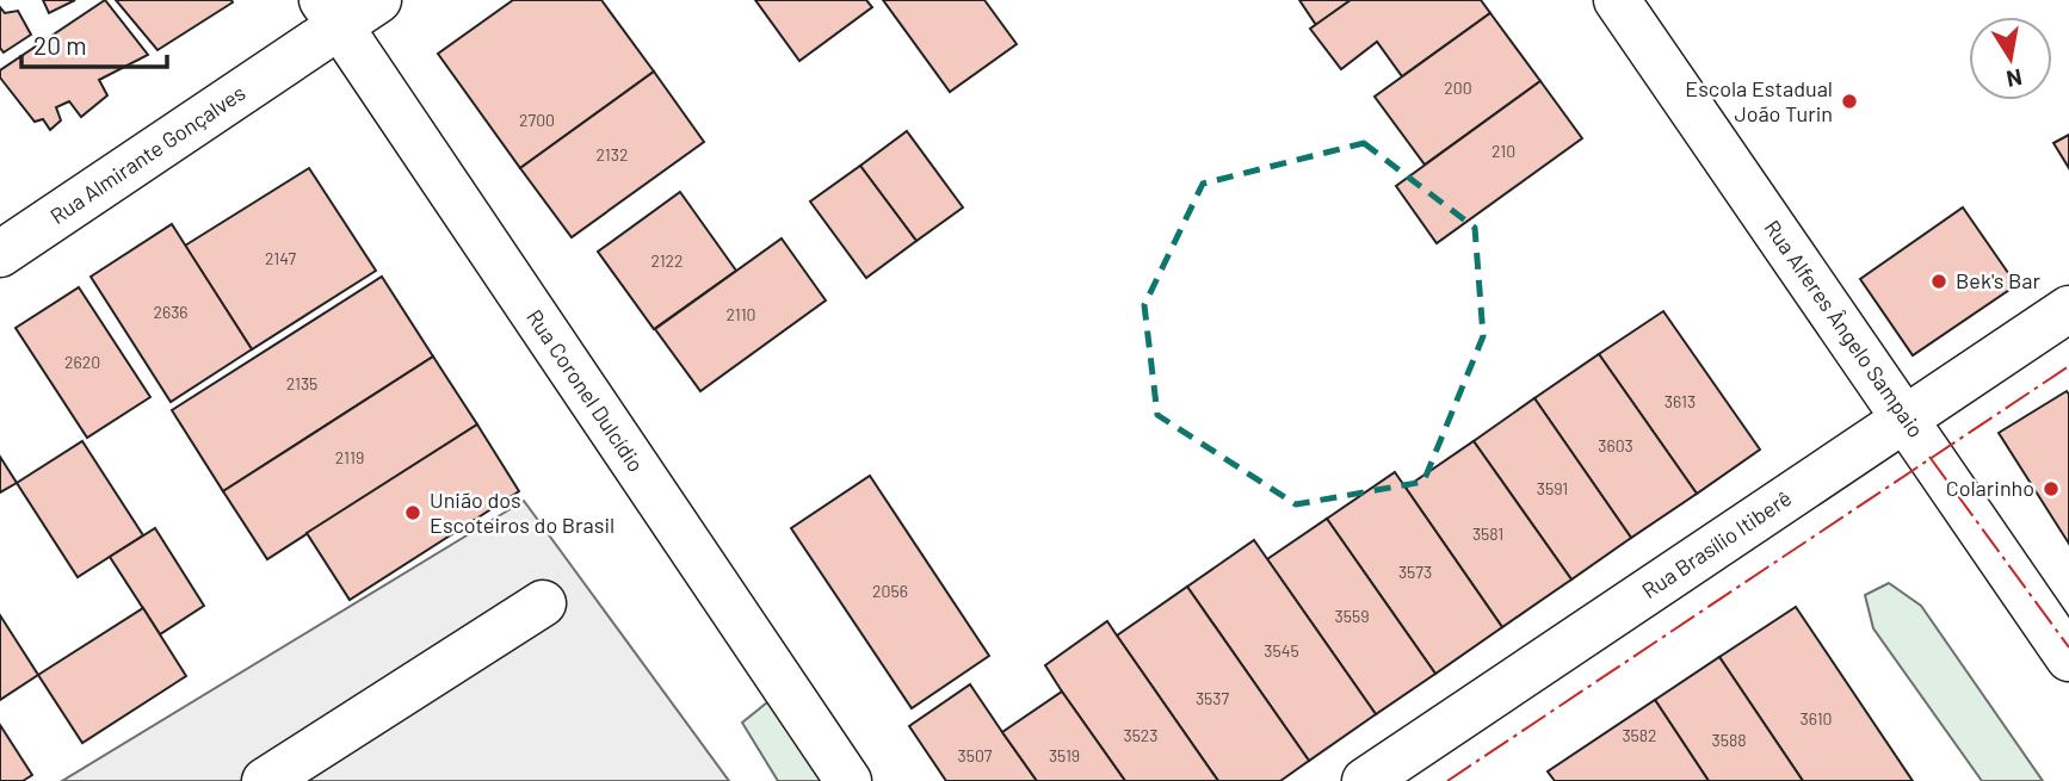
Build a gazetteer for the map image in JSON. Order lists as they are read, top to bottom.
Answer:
{
  "streets": {
    "main road": [
      "Rua Almirante Gonçalves",
      "Rua Alferes Ângelo Sampaio",
      "Rua Coronel Dulcídio",
      "Rua Brasílio Itiberê"
    ]
  },
  "crossings": [
    ["Rua Almirante Gonçalves", "Rua Coronel Dulcídio"],
    ["Rua Alferes Ângelo Sampaio", "Rua Brasílio Itiberê"]
  ],
  "places": [
    "Escola Estadual João Turin",
    "Bek's Bar",
    "Colarinho",
    "União dos Escoteiros do Brasil"
  ],
  "house_numbers": [
    "200",
    "2700",
    "210",
    "2132",
    "2147",
    "2122",
    "2636",
    "2110",
    "2620",
    "2135",
    "3613",
    "3603",
    "2119",
    "3591",
    "3581",
    "3573",
    "2056",
    "3559",
    "3545",
    "3537",
    "3610",
    "3523",
    "3582",
    "3588",
    "3507",
    "3519"
  ],
  "scale_bar": "20 m",
  "north": "bottom"
}
